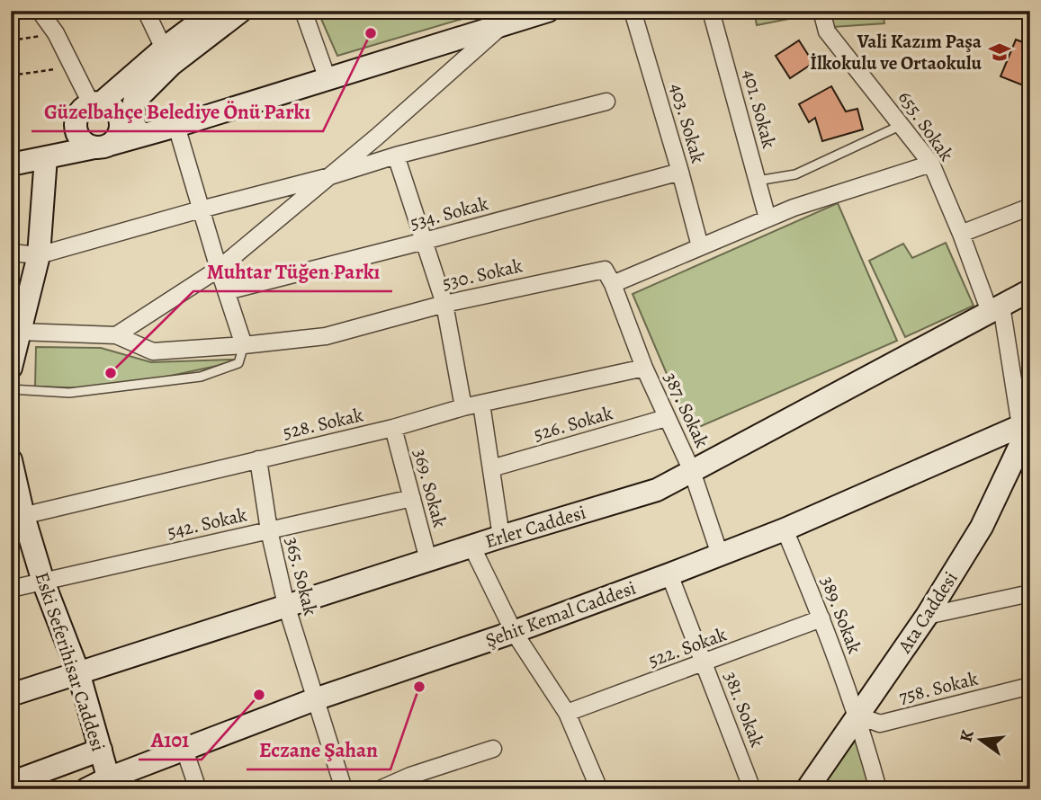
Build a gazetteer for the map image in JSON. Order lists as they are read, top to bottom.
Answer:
{
  "streets": {
    "main road": [
      "Erler Caddesi",
      "Ata Caddesi",
      "Şehit Kemal Caddesi",
      "Eski Seferihisar Caddesi"
    ],
    "street": [
      "401. Sokak",
      "403. Sokak",
      "655. Sokak",
      "534. Sokak",
      "530. Sokak",
      "387. Sokak",
      "528. Sokak",
      "526. Sokak",
      "369. Sokak",
      "542. Sokak",
      "365. Sokak",
      "389. Sokak",
      "522. Sokak",
      "758. Sokak",
      "381. Sokak"
    ]
  },
  "crossings": [
    ["403. Sokak", "534. Sokak"],
    ["655. Sokak", "Erler Caddesi"],
    ["655. Sokak", "Ata Caddesi"],
    ["655. Sokak", "Şehit Kemal Caddesi"],
    ["530. Sokak", "387. Sokak"],
    ["387. Sokak", "528. Sokak"],
    ["387. Sokak", "526. Sokak"],
    ["387. Sokak", "Erler Caddesi"],
    ["387. Sokak", "Şehit Kemal Caddesi"],
    ["528. Sokak", "369. Sokak"],
    ["528. Sokak", "365. Sokak"],
    ["528. Sokak", "Eski Seferihisar Caddesi"],
    ["369. Sokak", "542. Sokak"],
    ["369. Sokak", "Erler Caddesi"],
    ["542. Sokak", "365. Sokak"],
    ["542. Sokak", "Eski Seferihisar Caddesi"],
    ["Erler Caddesi", "365. Sokak"],
    ["Erler Caddesi", "Eski Seferihisar Caddesi"],
    ["365. Sokak", "Şehit Kemal Caddesi"],
    ["Ata Caddesi", "Şehit Kemal Caddesi"],
    ["Ata Caddesi", "389. Sokak"],
    ["Ata Caddesi", "758. Sokak"],
    ["Şehit Kemal Caddesi", "389. Sokak"],
    ["Şehit Kemal Caddesi", "Eski Seferihisar Caddesi"],
    ["Şehit Kemal Caddesi", "381. Sokak"],
    ["389. Sokak", "522. Sokak"],
    ["389. Sokak", "758. Sokak"],
    ["522. Sokak", "381. Sokak"]
  ],
  "places": {
    "other": [
      "Güzelbahçe Belediye Önü Parkı",
      "Muhtar Tüğen Parkı",
      "Eczane Şahan",
      "A101"
    ],
    "school or university": ["Vali Kazım Paşa İlkokulu ve Ortaokulu"]
  },
  "north": "left"
}
